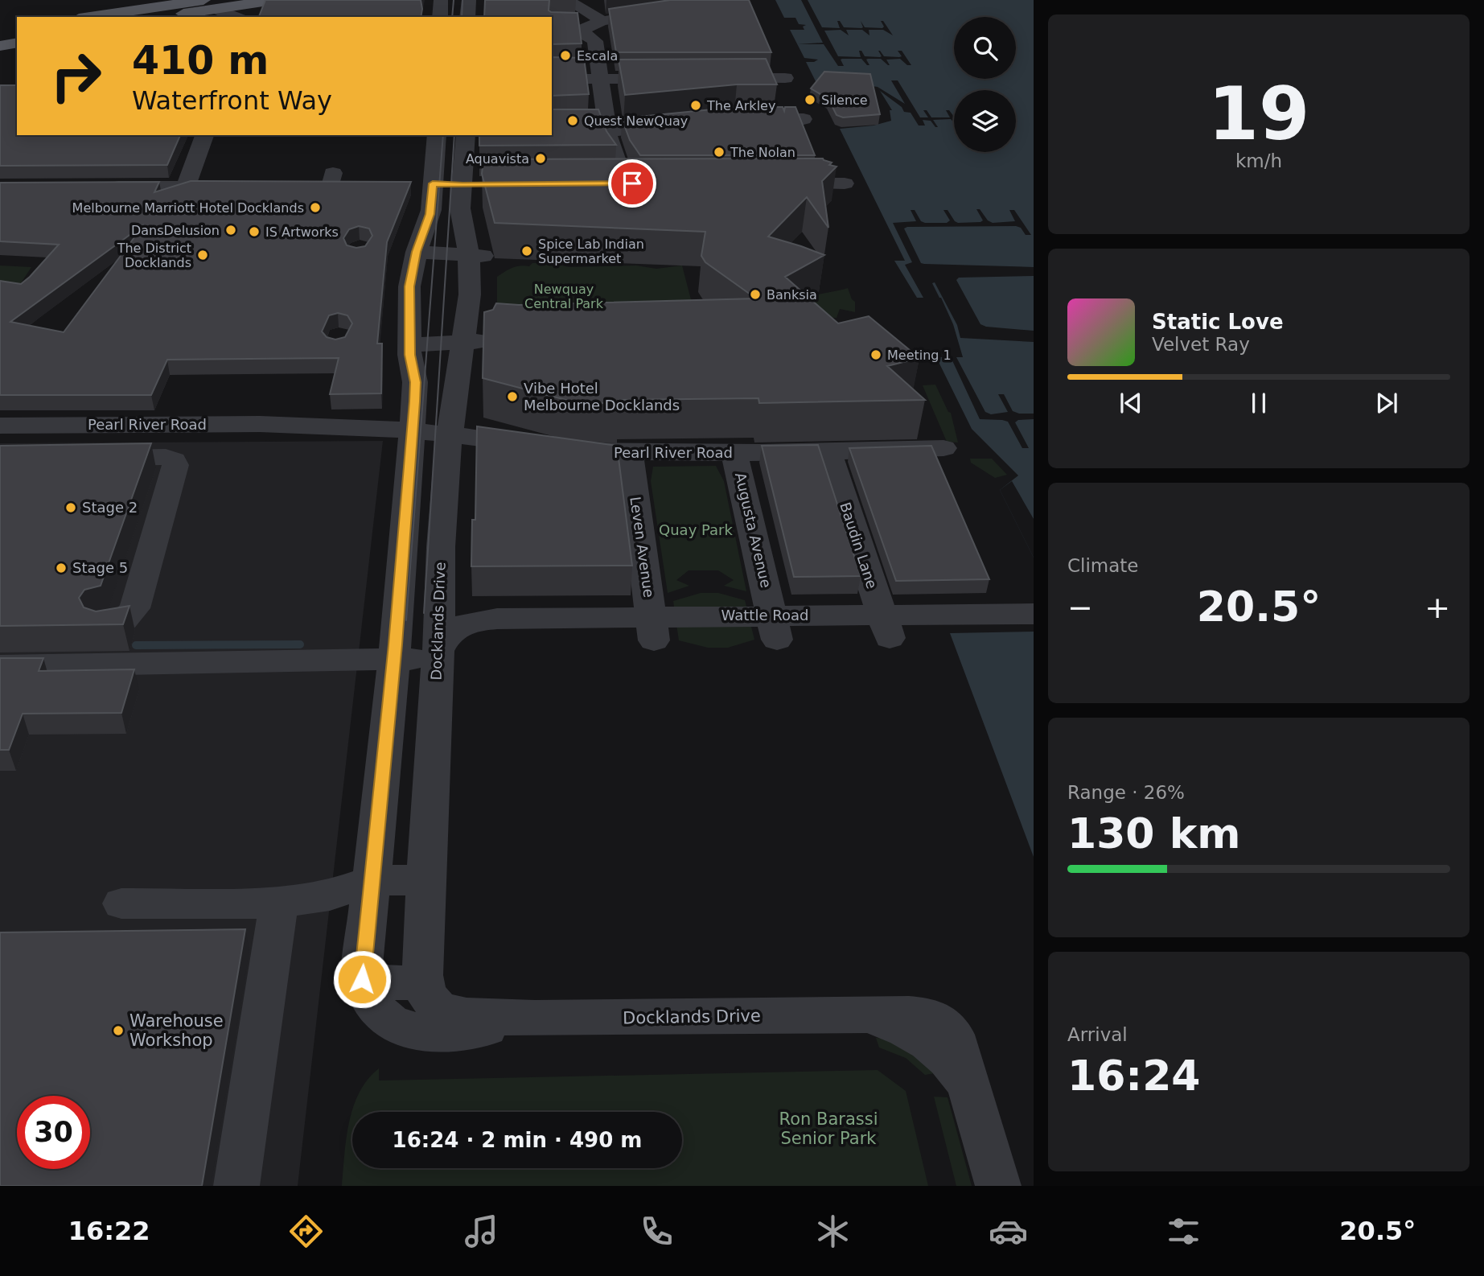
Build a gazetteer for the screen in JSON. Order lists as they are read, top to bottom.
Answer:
{
  "streets": {
    "street": [
      "Pearl River Road",
      "Augusta Avenue",
      "Baudin Lane",
      "Leven Avenue",
      "Wattle Road",
      "Docklands Drive"
    ]
  },
  "crossings": [
    ["Pearl River Road", "Augusta Avenue"],
    ["Pearl River Road", "Baudin Lane"],
    ["Pearl River Road", "Leven Avenue"],
    ["Pearl River Road", "Docklands Drive"],
    ["Augusta Avenue", "Wattle Road"],
    ["Baudin Lane", "Wattle Road"],
    ["Leven Avenue", "Wattle Road"],
    ["Wattle Road", "Docklands Drive"]
  ],
  "parks": ["Newquay Central Park", "Quay Park", "Ron Barassi Senior Park"],
  "places": [
    "Escala",
    "Silence",
    "The Arkley",
    "Quest NewQuay",
    "The Nolan",
    "Aquavista",
    "Melbourne Marriott Hotel Docklands",
    "DansDelusion",
    "IS Artworks",
    "Spice Lab Indian Supermarket",
    "The District Docklands",
    "Banksia",
    "Meeting 1",
    "Vibe Hotel Melbourne Docklands",
    "Stage 2",
    "Stage 5",
    "Warehouse Workshop"
  ],
  "page": {
    "tile": [
      ["19", "km/h"],
      "Climate",
      ["Range · 26%", "130 km"],
      ["Arrival", "16:24"]
    ],
    "turn": ["410 m", "Waterfront Way"],
    "song": ["Static Love", "Velvet Ray"],
    "heat": ["−", "20.5°", "+"],
    "limit": "30",
    "trip": "16:24 · 2 min · 490 m",
    "tabs": ["16:22", "20.5°"]
  }
}
